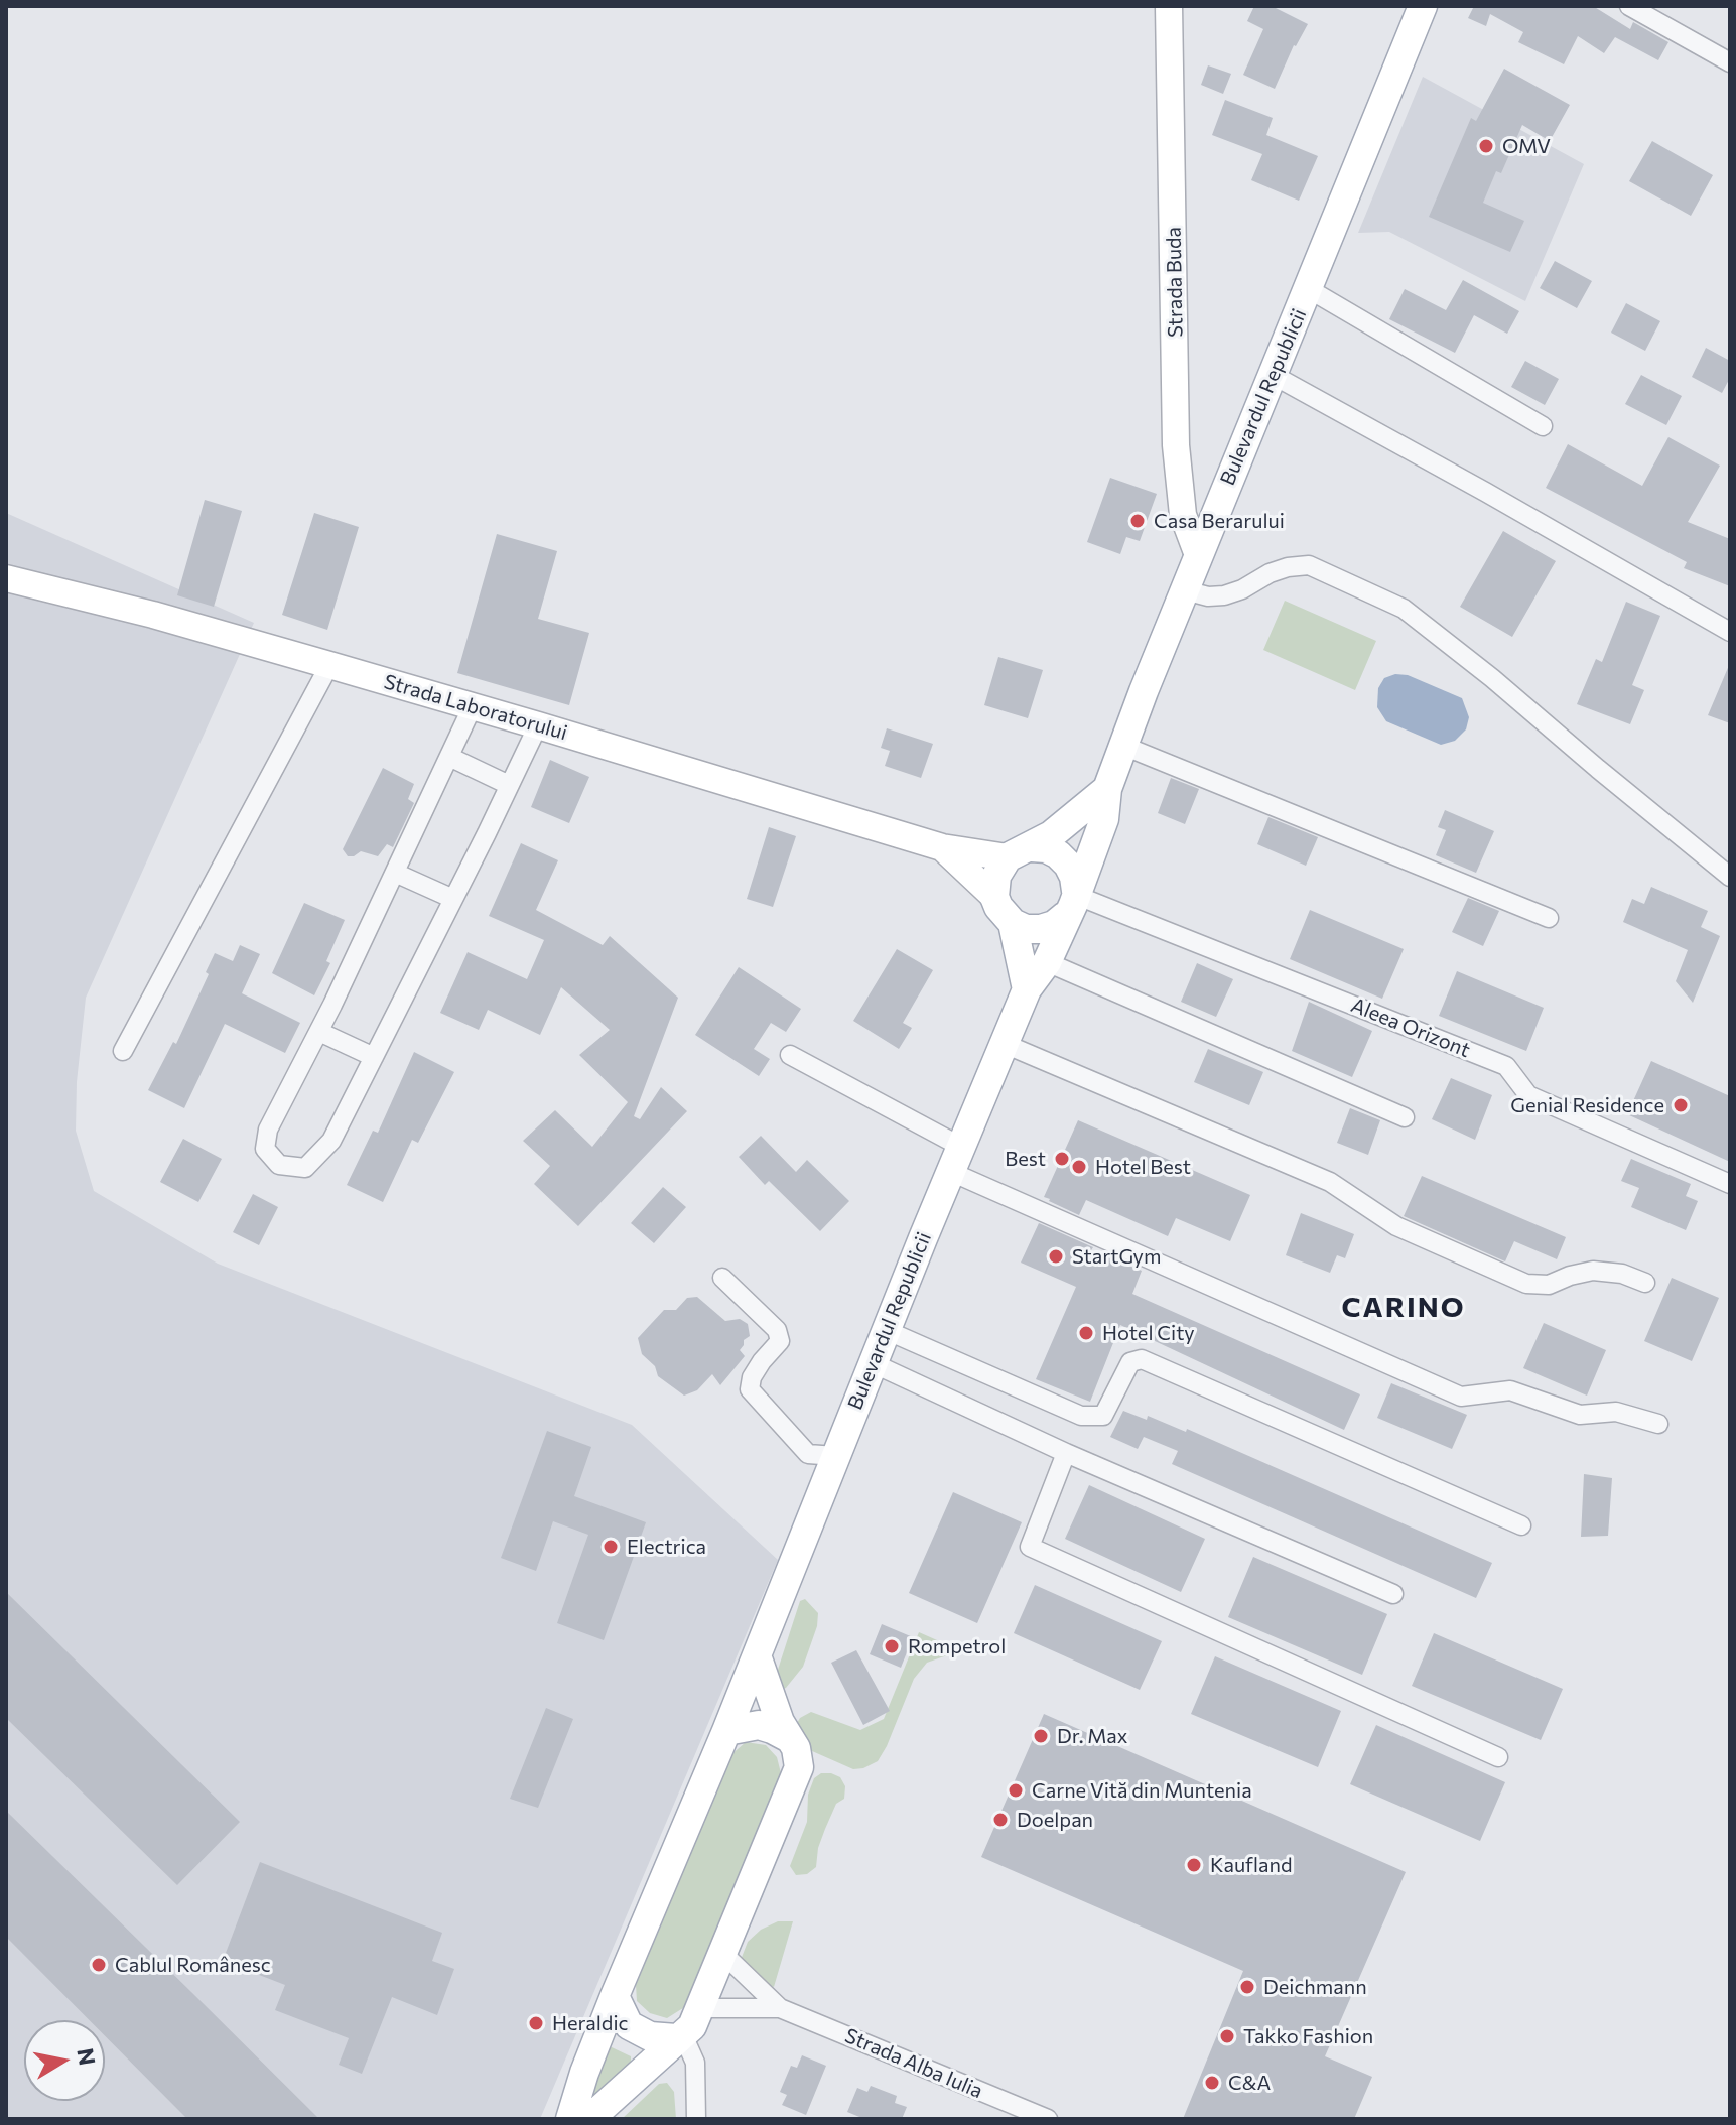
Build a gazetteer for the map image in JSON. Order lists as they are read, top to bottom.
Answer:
{
  "streets": {
    "main road": ["Bulevardul Republicii"],
    "street": [
      "Strada Buda",
      "Strada Laboratorului",
      "Aleea Orizont",
      "Strada Alba Iulia"
    ]
  },
  "crossings": [
    ["Strada Buda", "Bulevardul Republicii"],
    ["Bulevardul Republicii", "Strada Laboratorului"],
    ["Bulevardul Republicii", "Aleea Orizont"],
    ["Strada Laboratorului", "Aleea Orizont"]
  ],
  "districts": ["CARINO"],
  "places": [
    "OMV",
    "Casa Berarului",
    "Genial Residence",
    "Best",
    "Hotel Best",
    "StartGym",
    "Hotel City",
    "Electrica",
    "Rompetrol",
    "Dr. Max",
    "Carne Vită din Muntenia",
    "Doelpan",
    "Kaufland",
    "Cablul Românesc",
    "Deichmann",
    "Heraldic",
    "Takko Fashion",
    "C&A"
  ],
  "north": "right"
}
